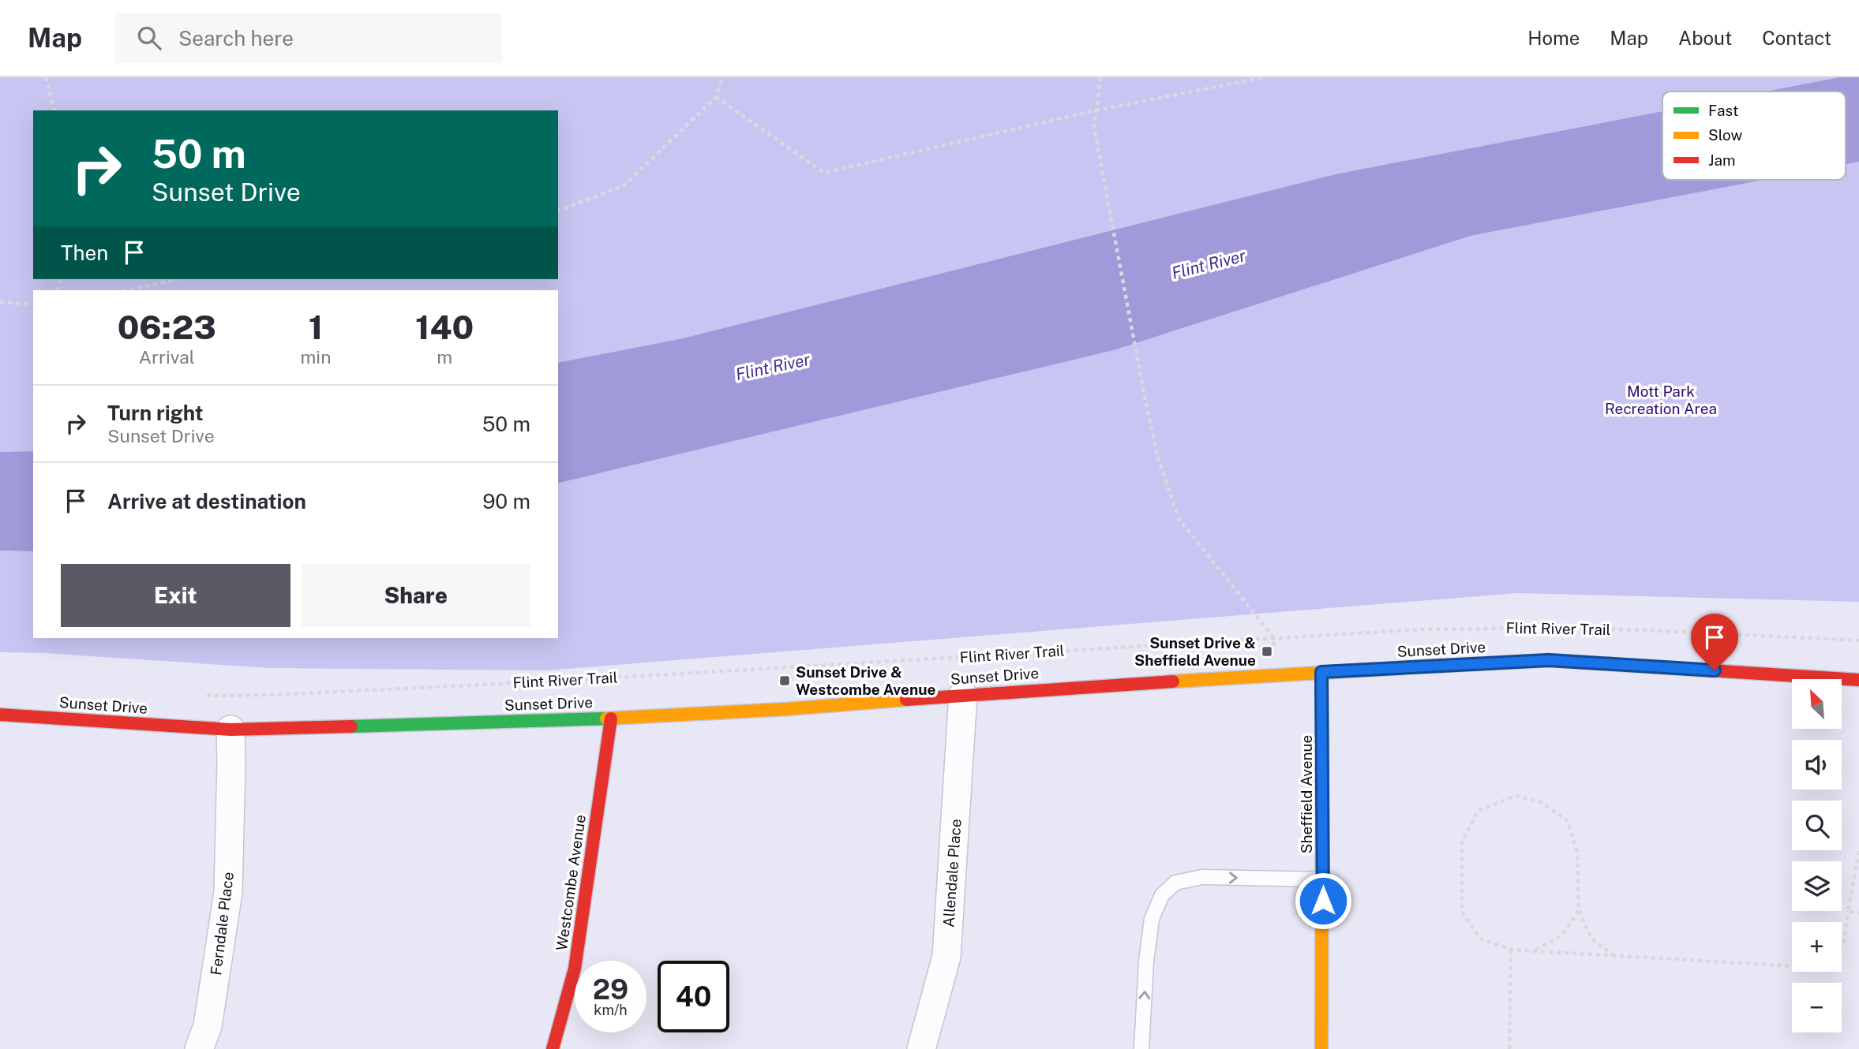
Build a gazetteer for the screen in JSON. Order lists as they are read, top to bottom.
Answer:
{
  "streets": {
    "street": [
      "Sunset Drive",
      "Sheffield Avenue",
      "Allendale Place",
      "Westcombe Avenue",
      "Ferndale Place"
    ],
    "path": ["Flint River Trail"]
  },
  "crossings": [
    ["Sunset Drive", "Sheffield Avenue"],
    ["Sunset Drive", "Allendale Place"],
    ["Sunset Drive", "Westcombe Avenue"],
    ["Sunset Drive", "Ferndale Place"]
  ],
  "water": ["Flint River"],
  "parks": ["Mott Park Recreation Area"],
  "places": {
    "transit": ["Sunset Drive & Sheffield Avenue", "Sunset Drive & Westcombe Avenue"]
  },
  "legend": ["Fast", "Slow", "Jam"],
  "north": "top left",
  "page": {
    "header": "Map",
    "search": "Search here",
    "nav": [
      "Home",
      "Map",
      "About",
      "Contact"
    ],
    "turn": ["50 m", "Sunset Drive"],
    "then": "Then",
    "eta": [
      "06:23",
      "Arrival",
      "1",
      "min",
      "140",
      "m"
    ],
    "list": [
      {
        "name": "Turn right",
        "note": "Sunset Drive",
        "value": "50 m"
      },
      {
        "name": "Arrive at destination",
        "value": "90 m"
      }
    ],
    "buttons": ["Exit", "Share"],
    "map_buttons": ["+", "−"],
    "speed": "29 km/h",
    "limit": "40"
  }
}
